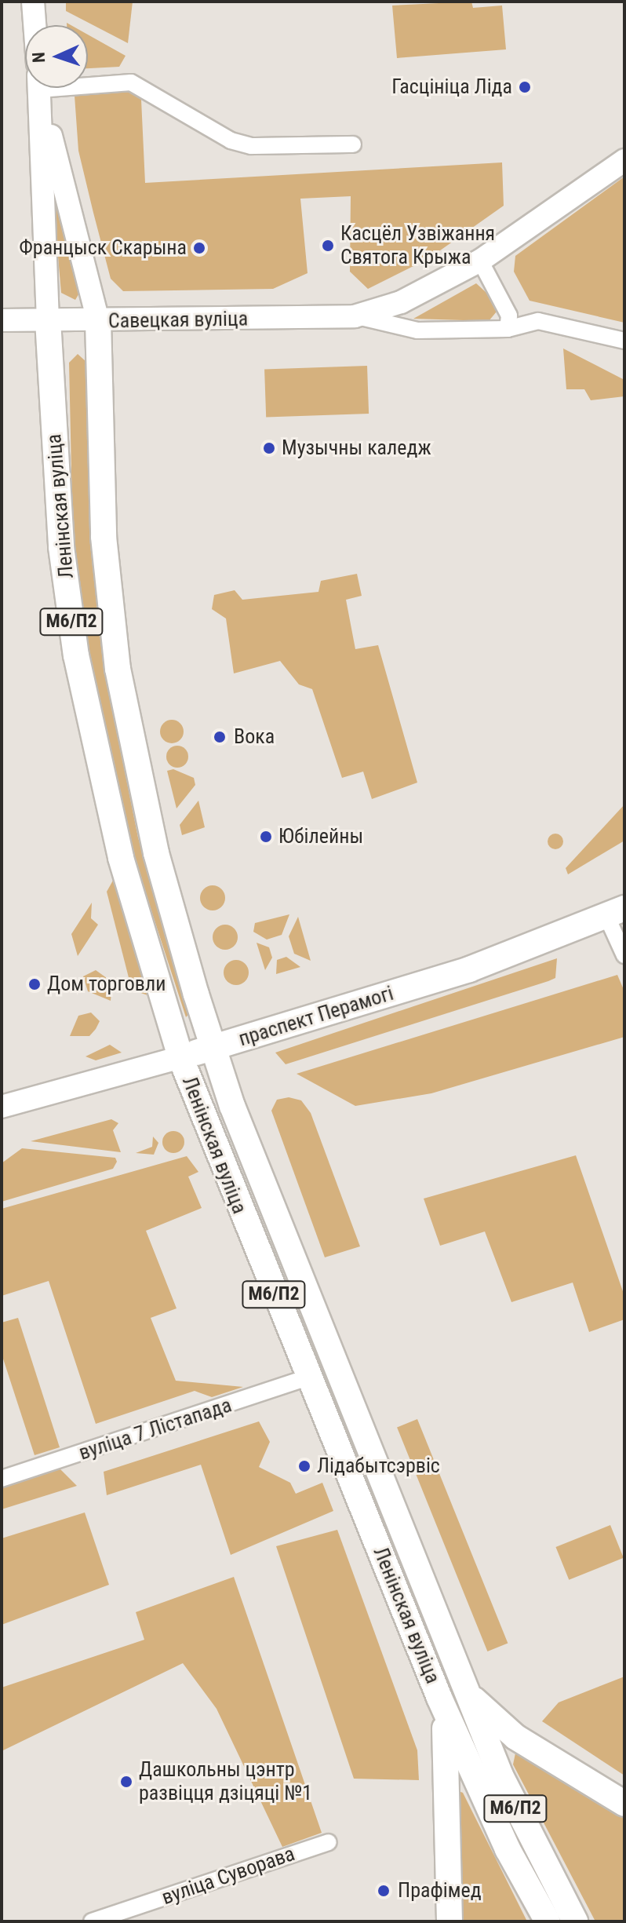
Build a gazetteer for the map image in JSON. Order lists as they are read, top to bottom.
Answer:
{
  "streets": {
    "main road": [
      "Савецкая вуліца",
      "Ленінская вуліца",
      "М6/П2",
      "праспект Перамогі"
    ],
    "street": ["вуліца 7 Лістапада", "вуліца Суворава"]
  },
  "crossings": [
    ["Савецкая вуліца", "Ленінская вуліца"],
    ["Ленінская вуліца", "праспект Перамогі"],
    ["Ленінская вуліца", "вуліца 7 Лістапада"]
  ],
  "places": [
    "Гасцініца Ліда",
    "Касцёл Узвіжання Святога Крыжа",
    "Францыск Скарына",
    "Музычны каледж",
    "Вока",
    "Юбілейны",
    "Дом торговли",
    "Лідабытсэрвіс",
    "Дашкольны цэнтр развіцця дзіцяці №1",
    "Прафімед"
  ],
  "north": "left"
}
